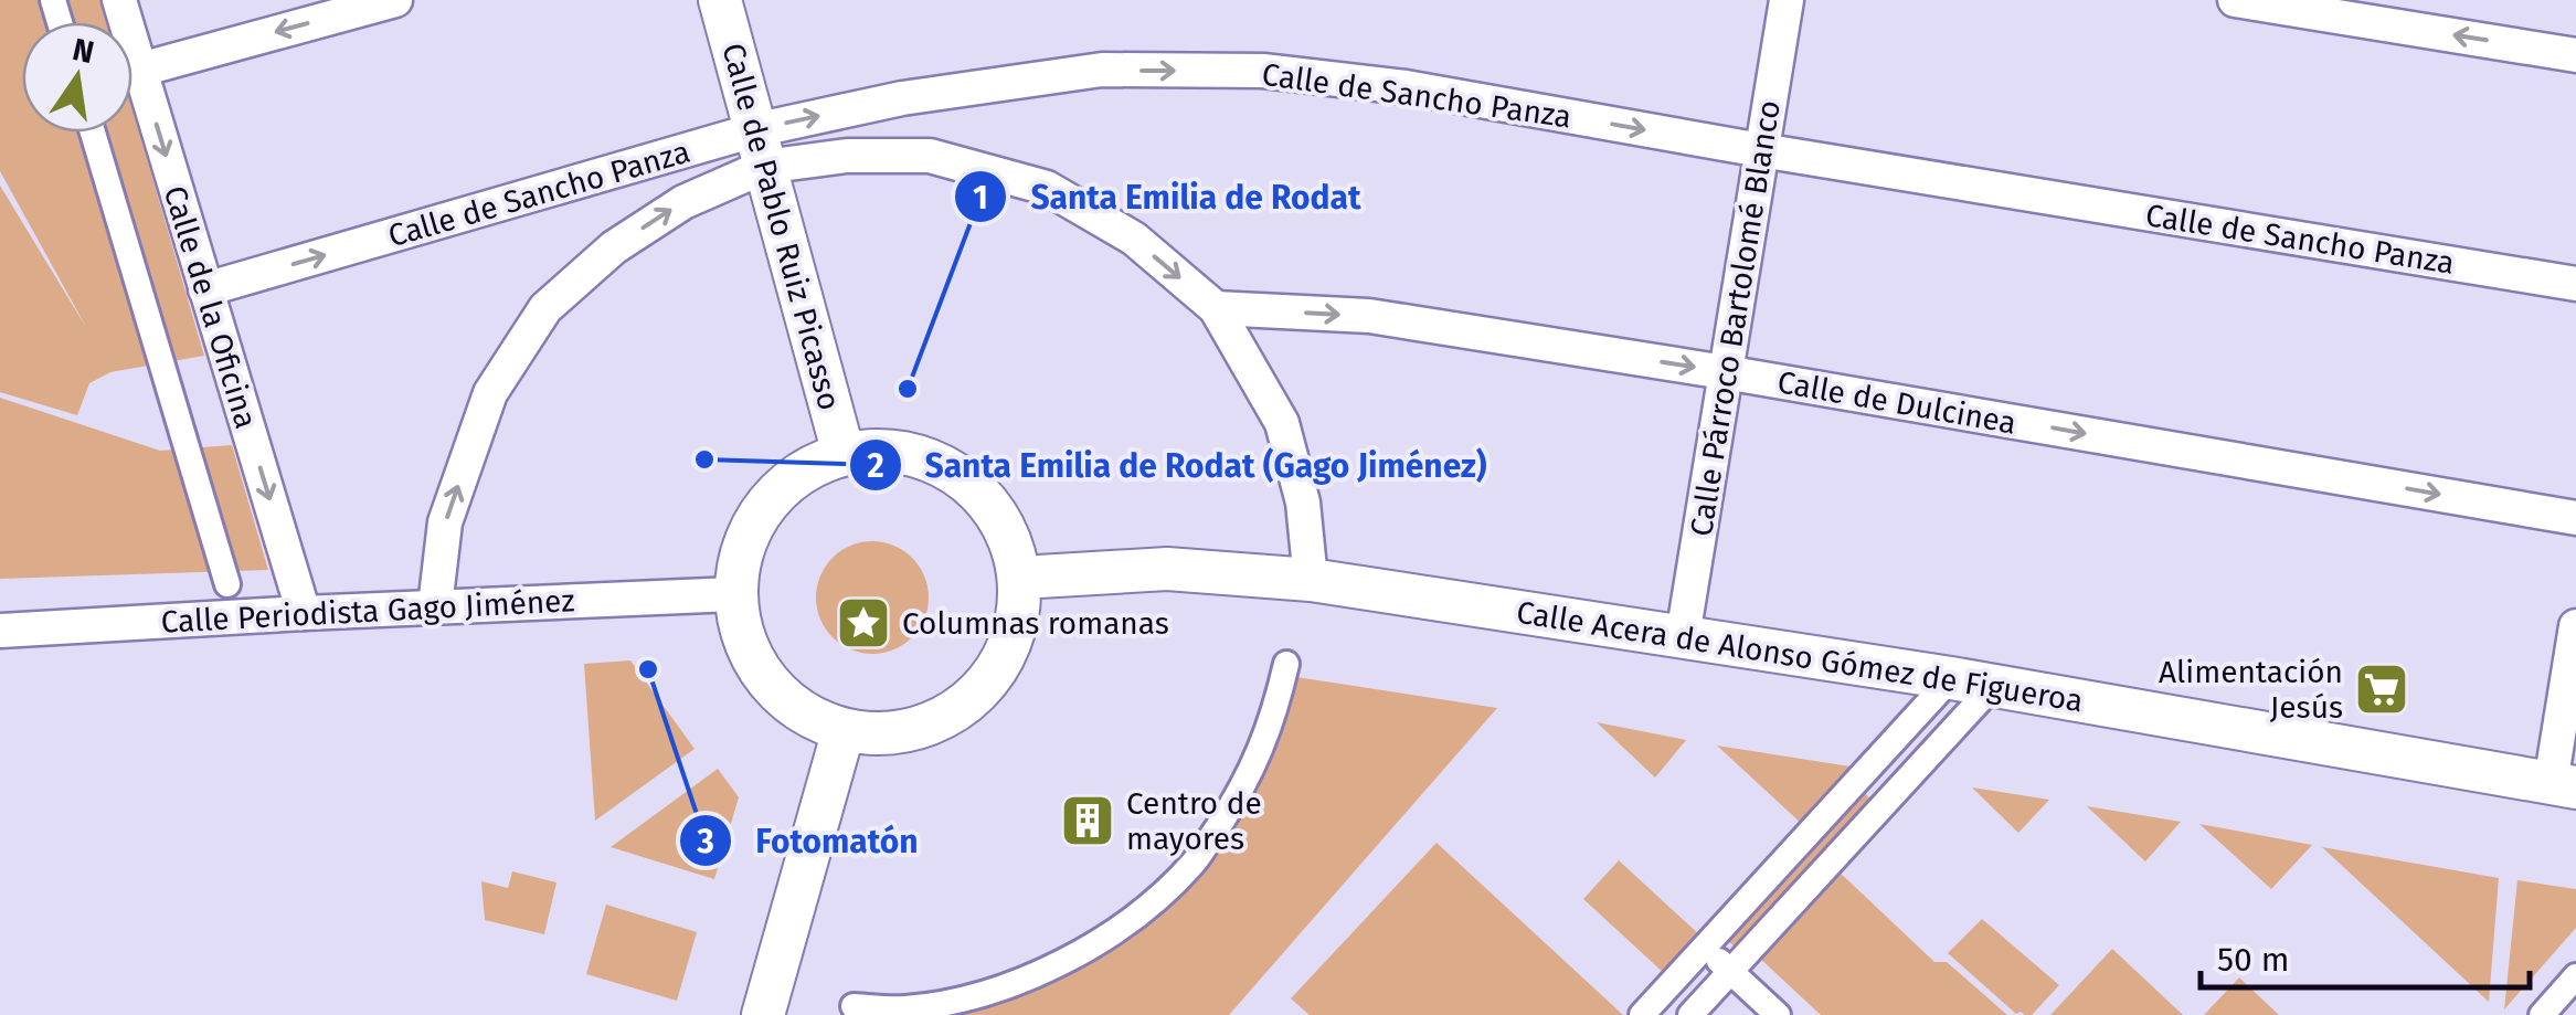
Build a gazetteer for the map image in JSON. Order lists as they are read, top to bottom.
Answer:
{
  "streets": {
    "street": [
      "Calle de Sancho Panza",
      "Calle de Pablo Ruiz Picasso",
      "Calle de la Oficina",
      "Calle Párroco Bartolomé Blanco",
      "Calle de Dulcinea",
      "Calle Periodista Gago Jiménez",
      "Calle Acera de Alonso Gómez de Figueroa"
    ]
  },
  "crossings": [
    ["Calle de Sancho Panza", "Calle de Pablo Ruiz Picasso"],
    ["Calle de Sancho Panza", "Calle de la Oficina"],
    ["Calle de Sancho Panza", "Calle Párroco Bartolomé Blanco"],
    ["Calle de Pablo Ruiz Picasso", "Calle Periodista Gago Jiménez"],
    ["Calle de Pablo Ruiz Picasso", "Calle Acera de Alonso Gómez de Figueroa"],
    ["Calle de la Oficina", "Calle Periodista Gago Jiménez"],
    ["Calle Párroco Bartolomé Blanco", "Calle de Dulcinea"],
    ["Calle Párroco Bartolomé Blanco", "Calle Acera de Alonso Gómez de Figueroa"],
    ["Calle Periodista Gago Jiménez", "Calle Acera de Alonso Gómez de Figueroa"]
  ],
  "one_way": ["Calle de Sancho Panza", "Calle de Dulcinea"],
  "places": {
    "other": ["Santa Emilia de Rodat", "Santa Emilia de Rodat (Gago Jiménez)", "Fotomatón"],
    "place": ["Columnas romanas"],
    "supermarket": ["Alimentación Jesús"],
    "building": ["Centro de mayores"]
  },
  "scale_bar": "50 m",
  "north": "top"
}
